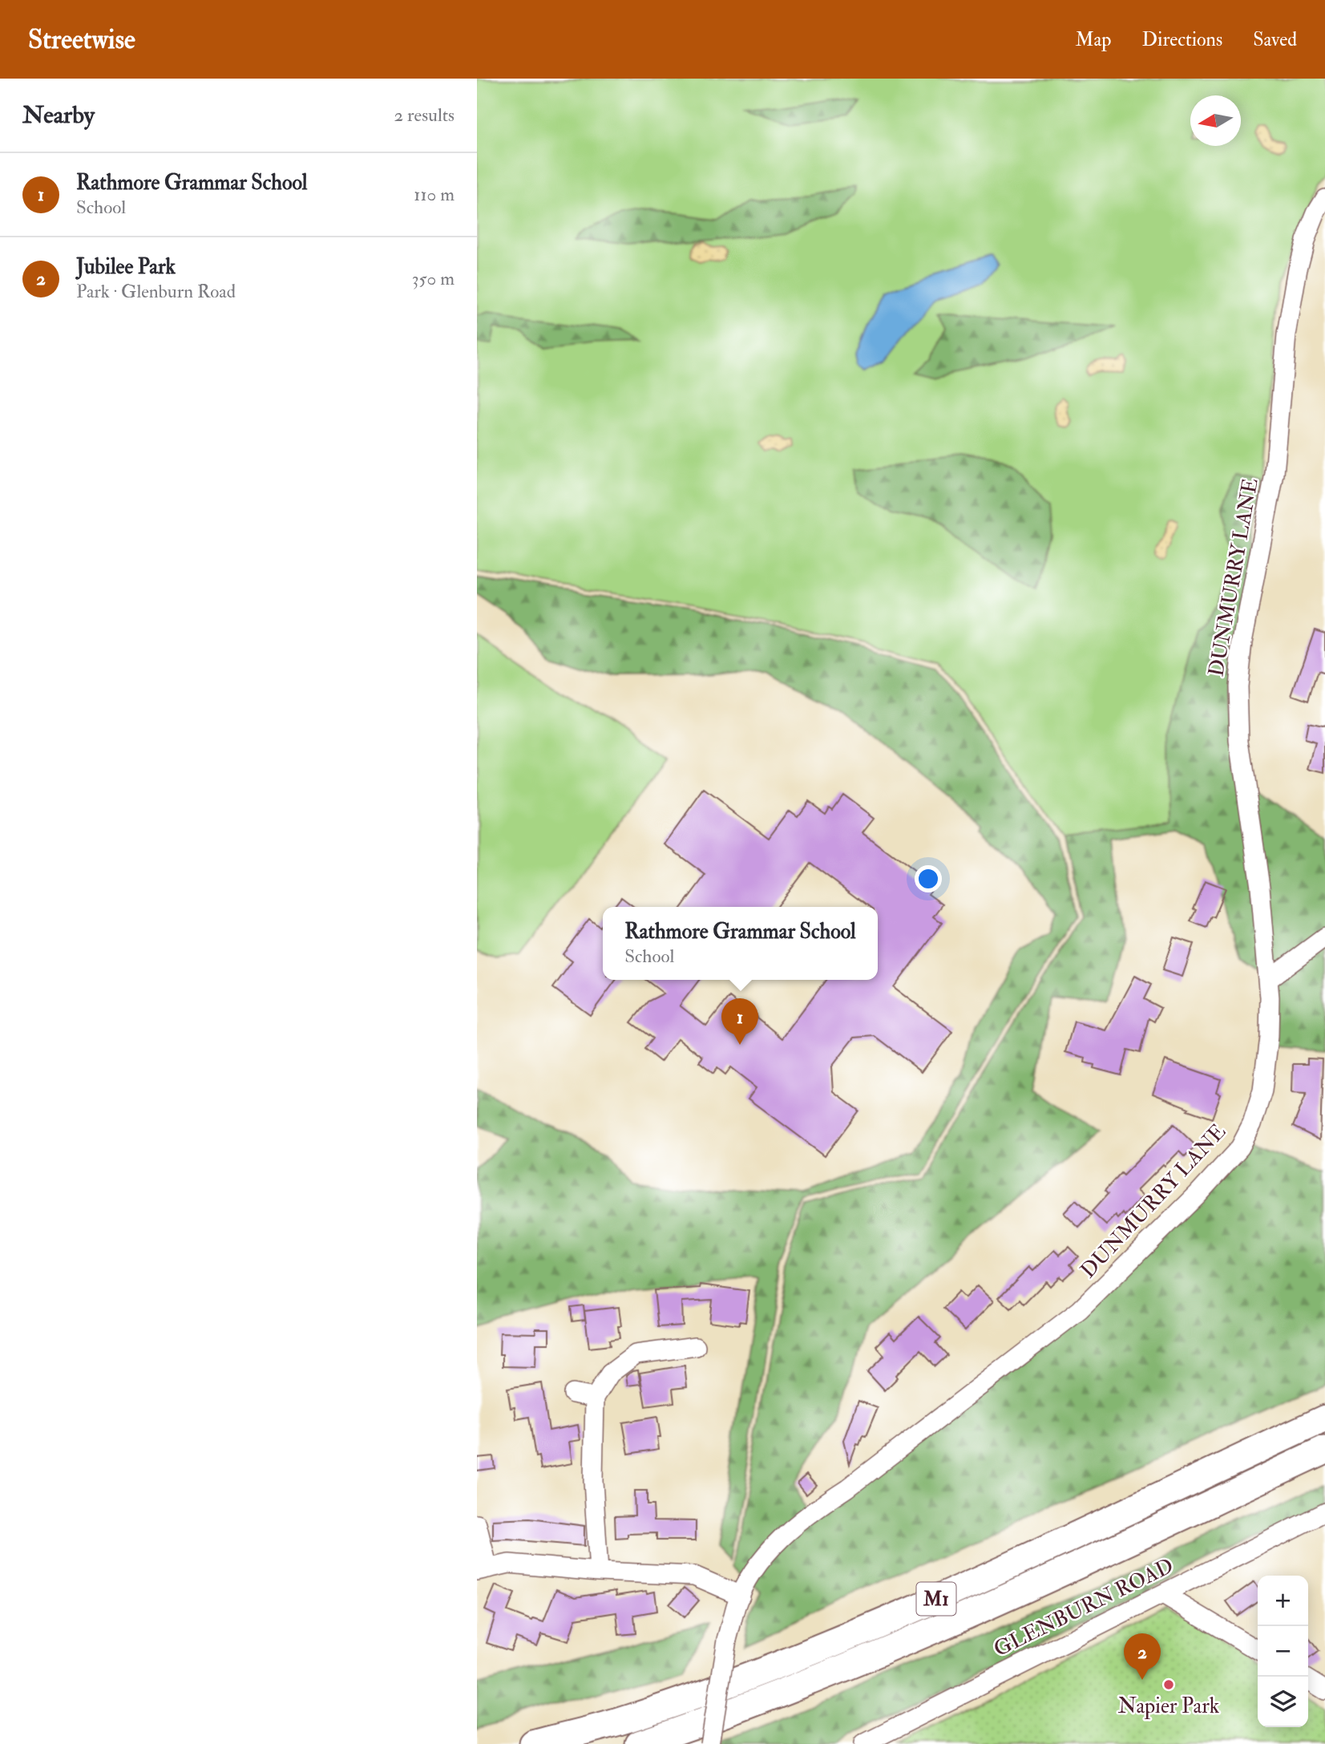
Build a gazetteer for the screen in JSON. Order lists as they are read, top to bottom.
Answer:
{
  "streets": {
    "highway": ["M1"],
    "street": ["DUNMURRY LANE", "GLENBURN ROAD"]
  },
  "places": ["Napier Park"],
  "north": "left",
  "page": {
    "header": "Streetwise",
    "nav": ["Map", "Directions", "Saved"],
    "heading": ["Nearby", "2 results"],
    "list": [
      {
        "mark": "1",
        "name": "Rathmore Grammar School",
        "note": "School",
        "value": "110 m"
      },
      {
        "mark": "2",
        "name": "Jubilee Park",
        "note": "Park · Glenburn Road",
        "value": "350 m"
      }
    ],
    "popup": ["Rathmore Grammar School", "School"],
    "pins": ["1", "2"],
    "map_buttons": ["+", "−"]
  }
}
